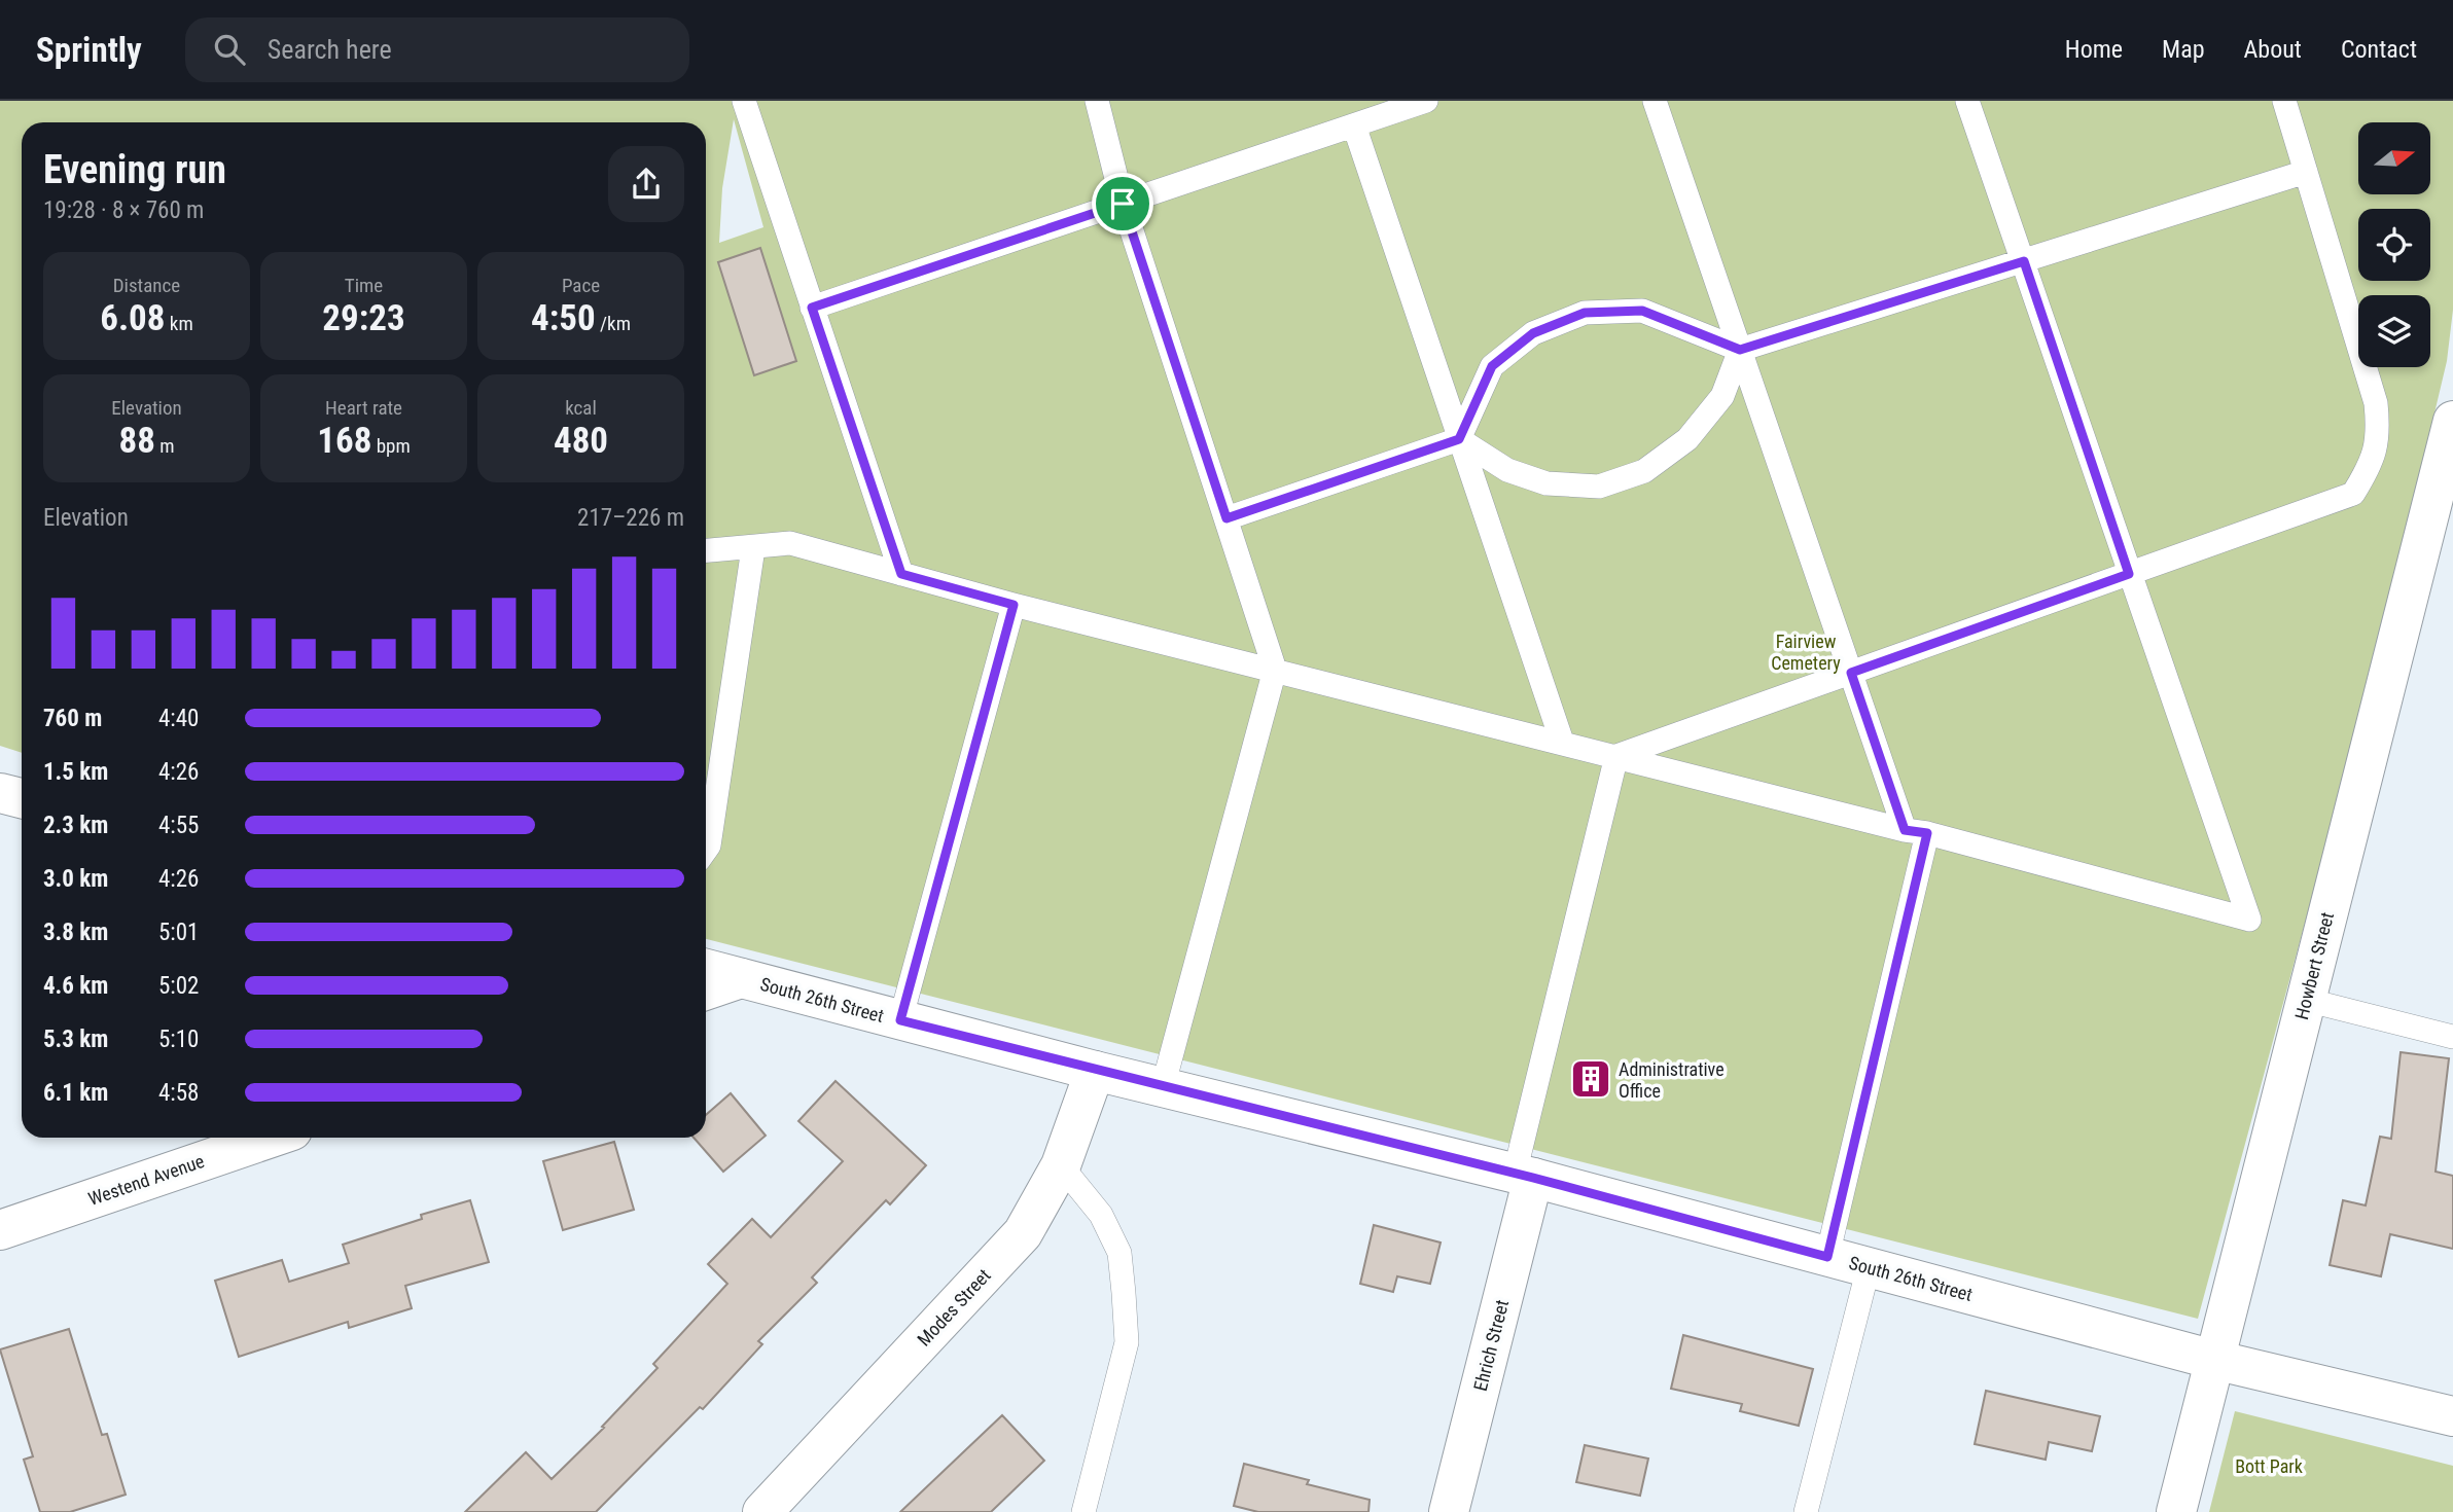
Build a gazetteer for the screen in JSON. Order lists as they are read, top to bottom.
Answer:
{
  "streets": {
    "street": [
      "Howbert Street",
      "South 26th Street",
      "Westend Avenue",
      "Modes Street",
      "Ehrich Street"
    ]
  },
  "crossings": [
    ["Howbert Street", "South 26th Street"],
    ["South 26th Street", "Modes Street"],
    ["South 26th Street", "Ehrich Street"]
  ],
  "parks": ["Fairview Cemetery", "Bott Park"],
  "places": {
    "building": ["Administrative Office"]
  },
  "north": "right",
  "page": {
    "header": "Sprintly",
    "search": "Search here",
    "nav": [
      "Home",
      "Map",
      "About",
      "Contact"
    ],
    "heading": ["Evening run", "19:28 · 8 × 760 m"],
    "stats": [
      ["Distance", "6.08 km"],
      ["Time", "29:23"],
      ["Pace", "4:50 /km"],
      ["Elevation", "88 m"],
      ["Heart rate", "168 bpm"],
      ["kcal", "480"]
    ],
    "chart": ["Elevation", "217–226 m"],
    "list": [
      {
        "name": "760 m",
        "note": "4:40"
      },
      {
        "name": "1.5 km",
        "note": "4:26"
      },
      {
        "name": "2.3 km",
        "note": "4:55"
      },
      {
        "name": "3.0 km",
        "note": "4:26"
      },
      {
        "name": "3.8 km",
        "note": "5:01"
      },
      {
        "name": "4.6 km",
        "note": "5:02"
      },
      {
        "name": "5.3 km",
        "note": "5:10"
      },
      {
        "name": "6.1 km",
        "note": "4:58"
      }
    ]
  }
}
